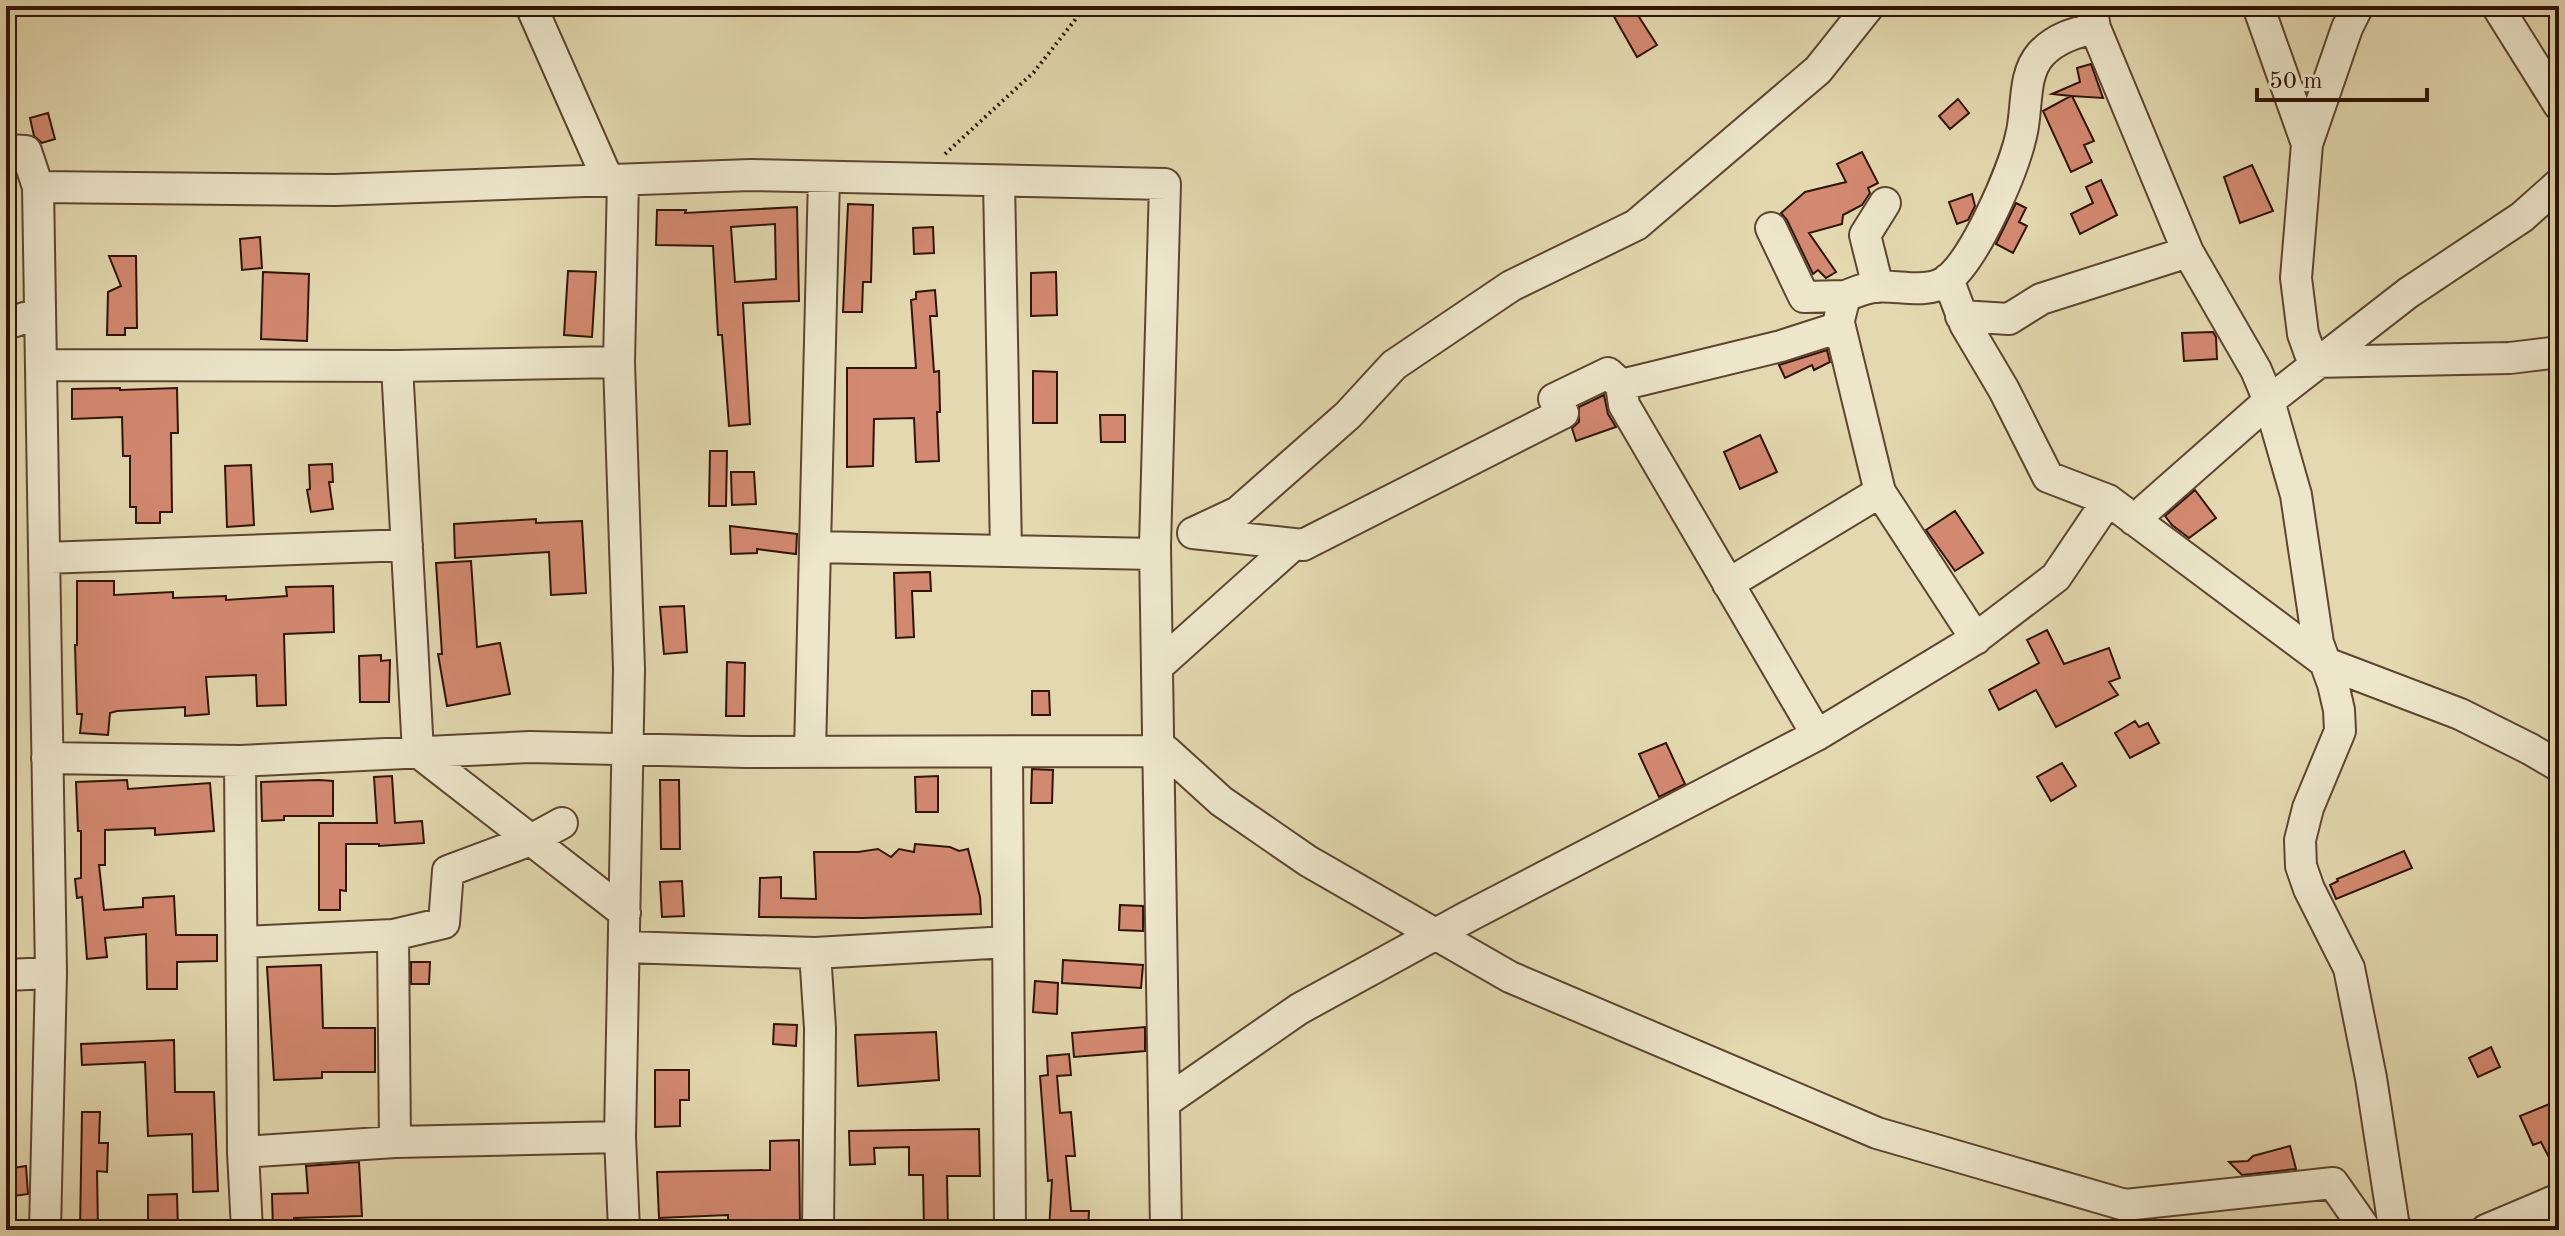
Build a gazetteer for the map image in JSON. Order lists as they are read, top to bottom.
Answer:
{
  "scale_bar": "50 m"
}
